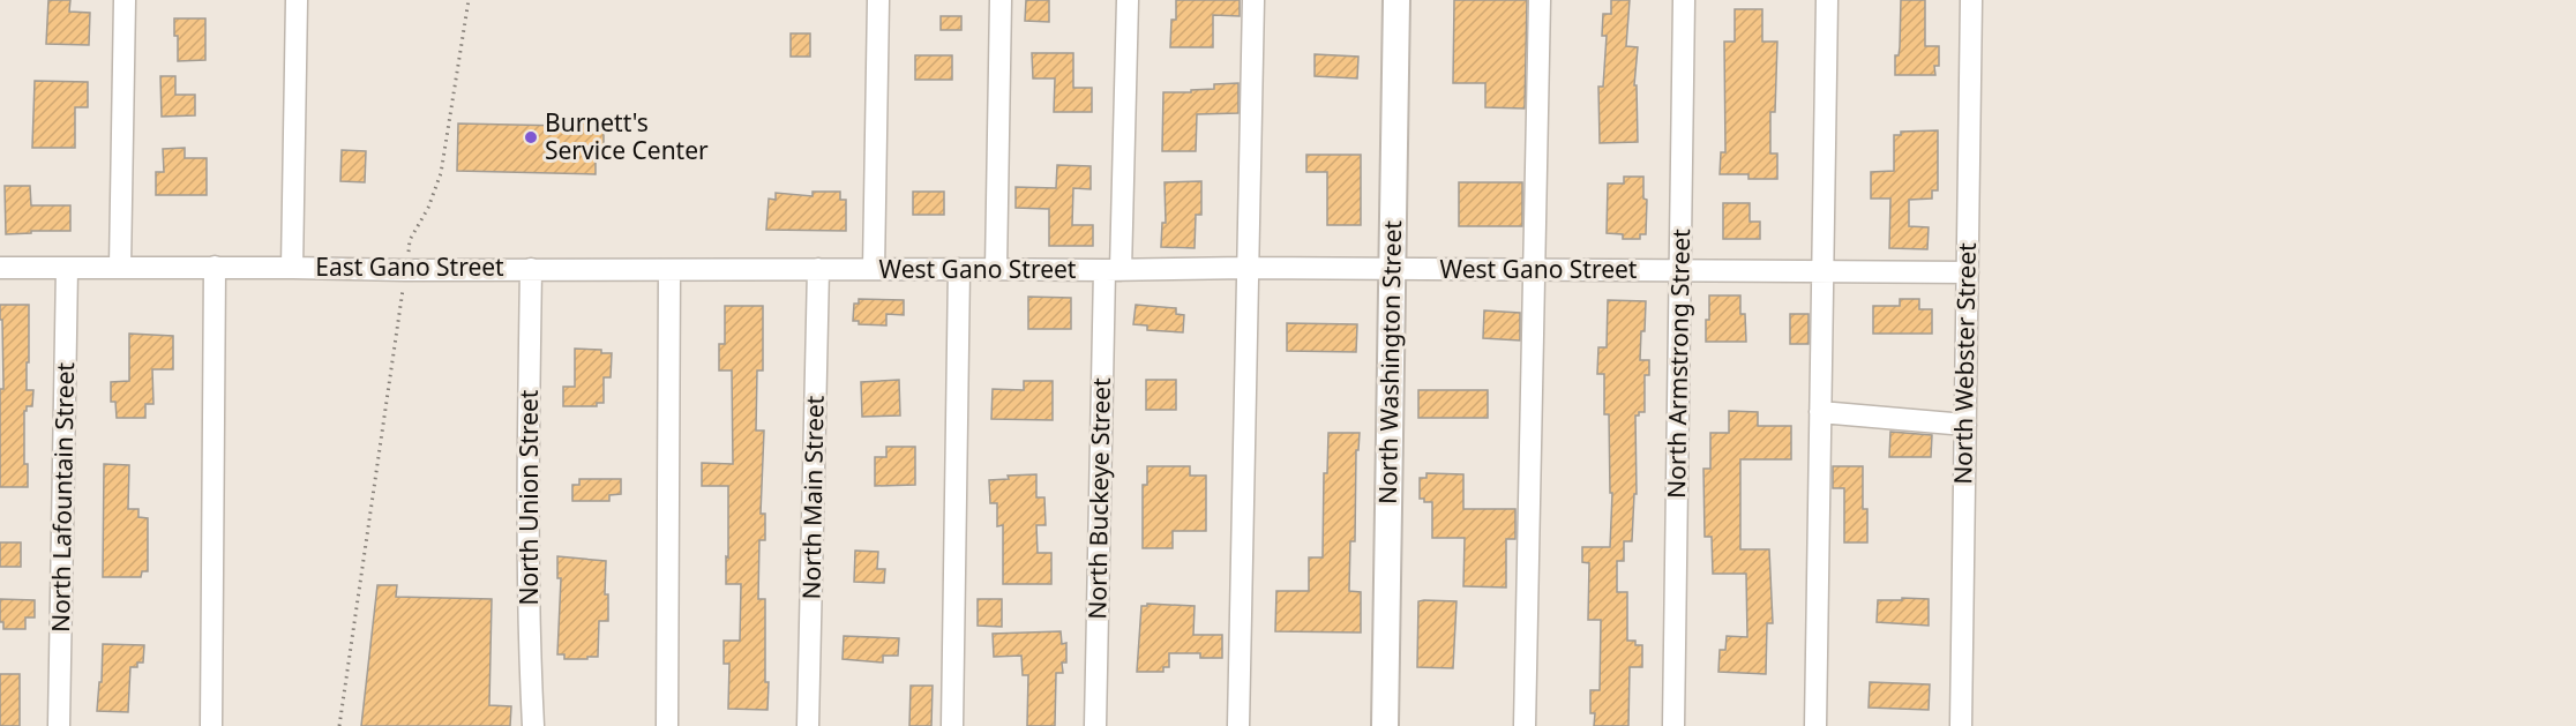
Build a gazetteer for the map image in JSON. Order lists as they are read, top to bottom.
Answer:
{
  "streets": {
    "main road": ["North Washington Street"],
    "street": [
      "East Gano Street",
      "West Gano Street",
      "North Armstrong Street",
      "North Webster Street",
      "North Lafountain Street",
      "North Union Street",
      "North Main Street",
      "North Buckeye Street"
    ]
  },
  "crossings": [
    ["East Gano Street", "West Gano Street"],
    ["East Gano Street", "North Lafountain Street"],
    ["East Gano Street", "North Union Street"],
    ["East Gano Street", "North Main Street"],
    ["West Gano Street", "North Washington Street"],
    ["West Gano Street", "North Armstrong Street"],
    ["West Gano Street", "North Webster Street"],
    ["West Gano Street", "North Main Street"],
    ["West Gano Street", "North Buckeye Street"]
  ],
  "places": ["Burnett's Service Center"]
}
